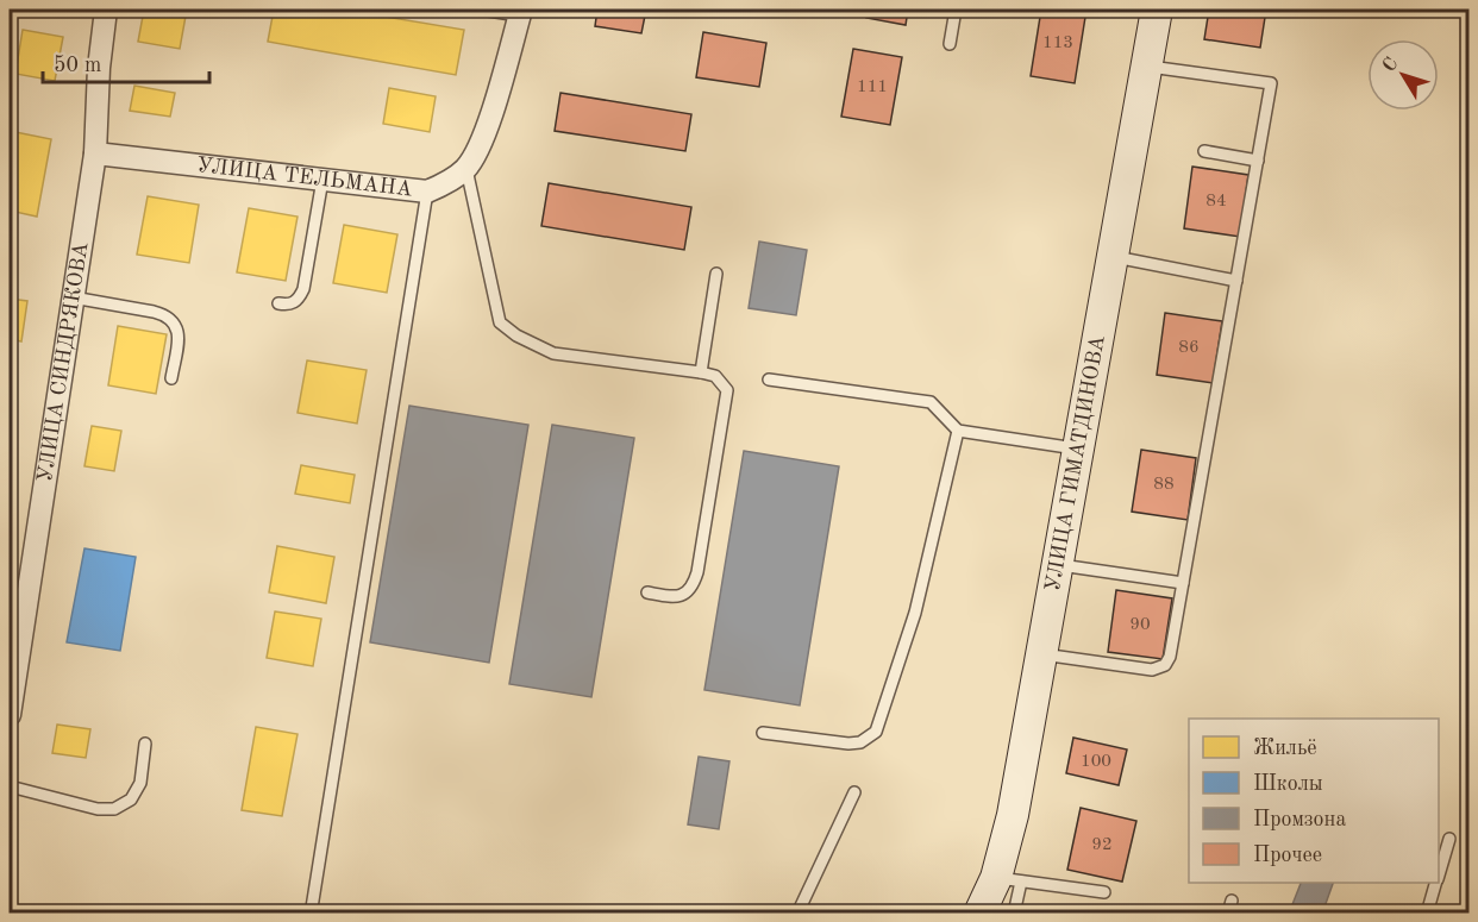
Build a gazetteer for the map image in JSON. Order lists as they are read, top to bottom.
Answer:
{
  "streets": {
    "main road": ["УЛИЦА ГИМАТДИНОВА"],
    "street": ["УЛИЦА ТЕЛЬМАНА", "УЛИЦА СИНДРЯКОВА"]
  },
  "crossings": [
    ["УЛИЦА ТЕЛЬМАНА", "УЛИЦА СИНДРЯКОВА"]
  ],
  "house_numbers": [
    "113",
    "111",
    "84",
    "86",
    "88",
    "90",
    "100",
    "92"
  ],
  "legend": [
    "Жильё",
    "Школы",
    "Промзона",
    "Прочее"
  ],
  "scale_bar": "50 m",
  "north": "top left"
}
